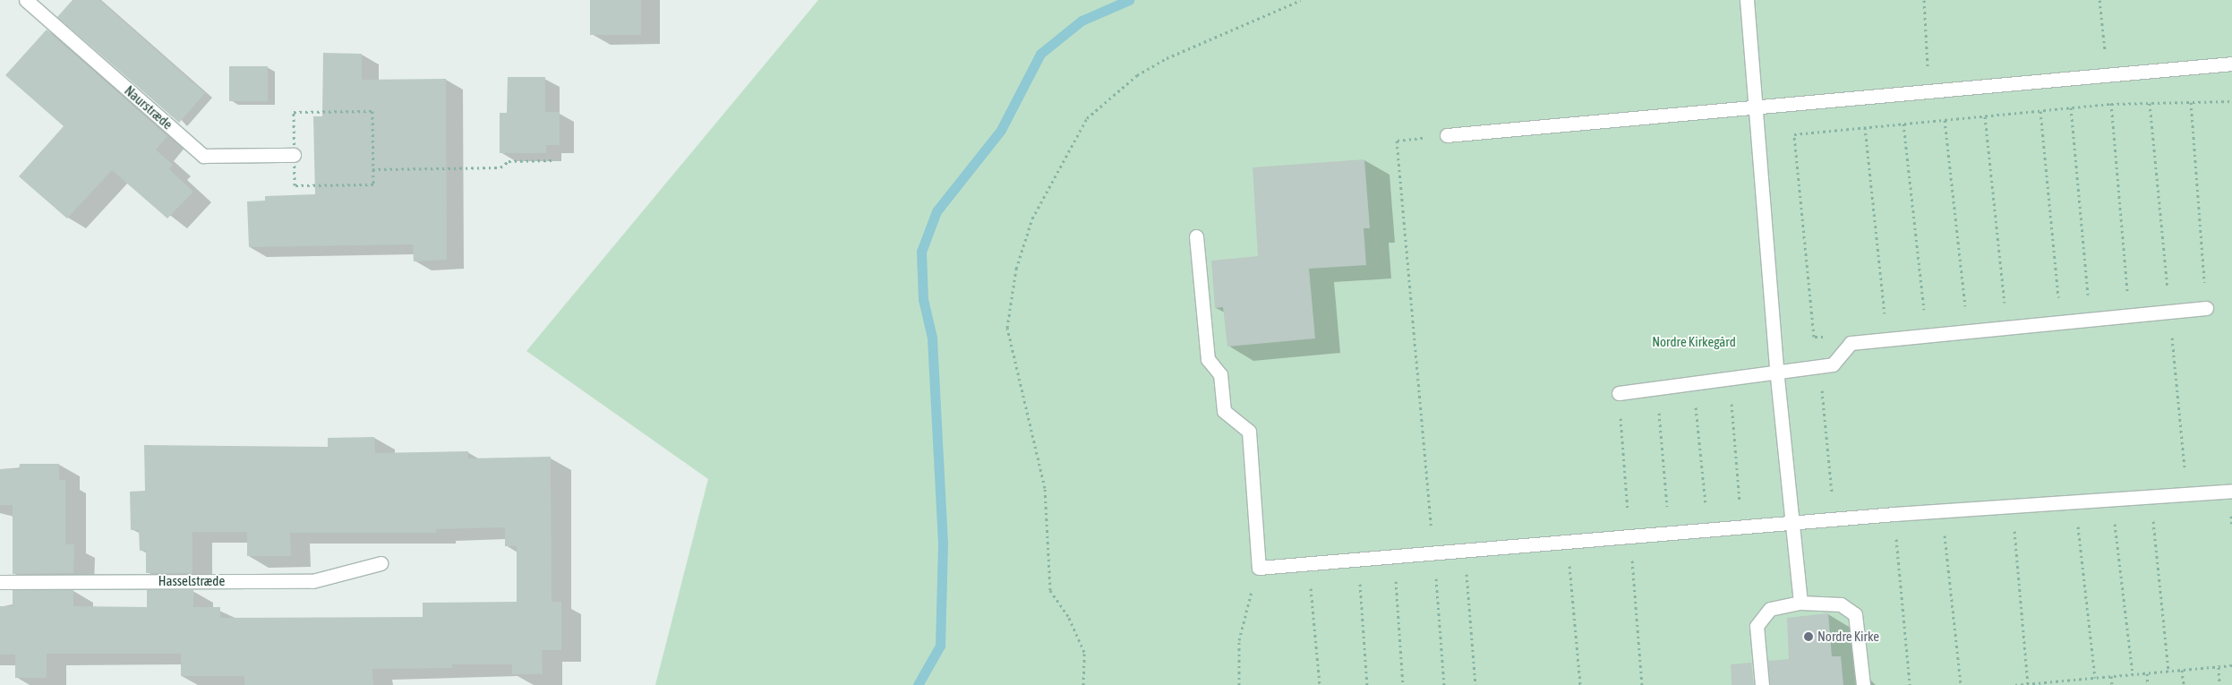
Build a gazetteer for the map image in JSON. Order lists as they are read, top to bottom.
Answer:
{
  "streets": {
    "street": ["Naurstræde", "Hasselstræde"]
  },
  "parks": ["Nordre Kirkegård"],
  "places": ["Nordre Kirke"]
}
